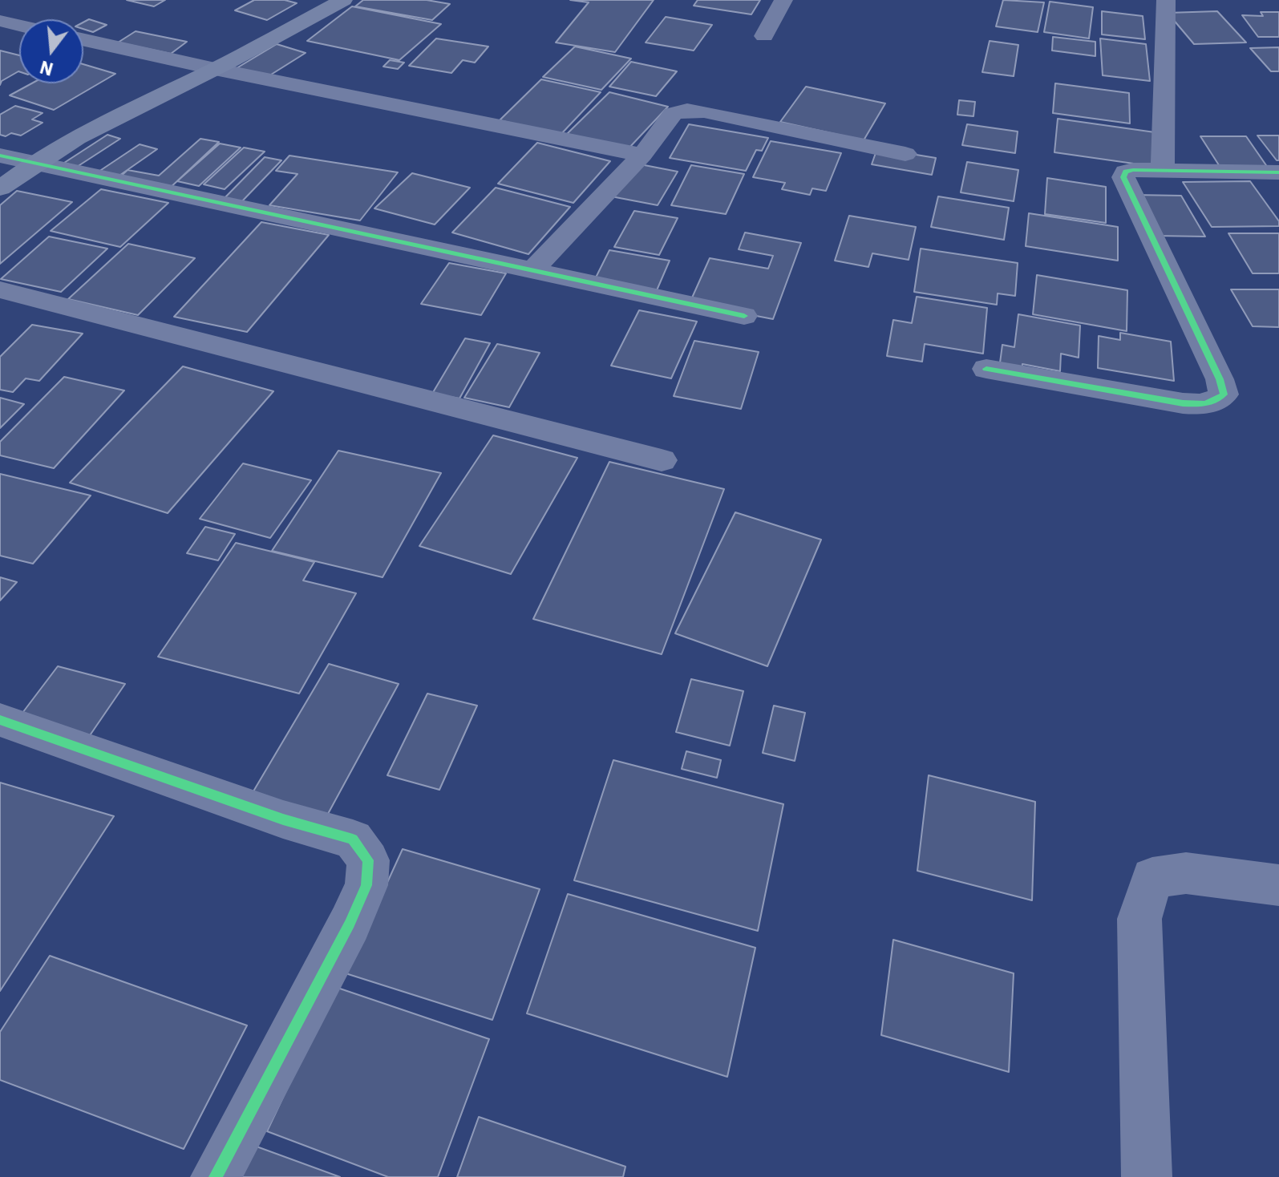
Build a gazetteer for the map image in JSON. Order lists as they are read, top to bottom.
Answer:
{
  "north": "bottom"
}
